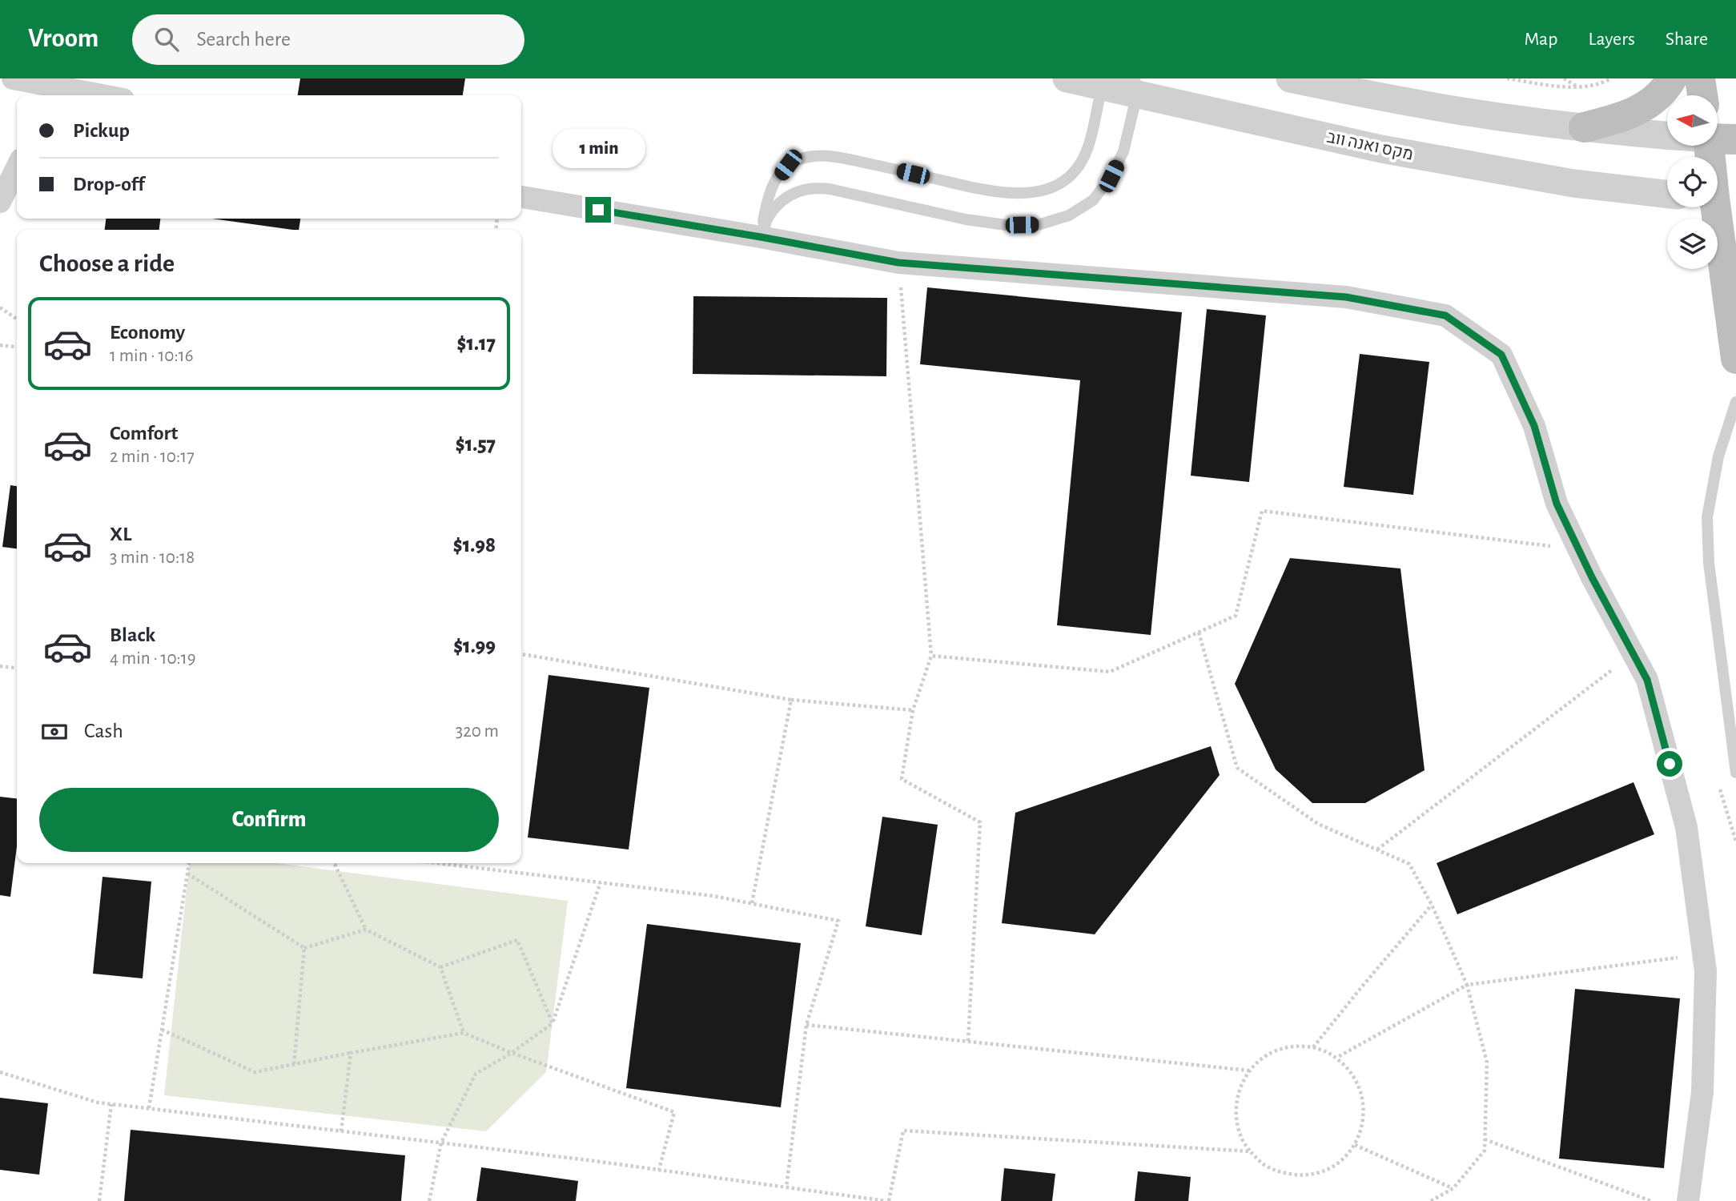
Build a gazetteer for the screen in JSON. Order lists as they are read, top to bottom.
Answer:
{
  "streets": {
    "street": ["מקס ואנה ווב"]
  },
  "north": "left",
  "page": {
    "header": "Vroom",
    "search": "Search here",
    "nav": ["Map", "Layers", "Share"],
    "banner": ["Pickup", "Drop-off"],
    "bubble": "1 min",
    "heading": "Choose a ride",
    "list": [
      {
        "name": "Economy",
        "note": "1 min · 10:16",
        "value": "$1.17"
      },
      {
        "name": "Comfort",
        "note": "2 min · 10:17",
        "value": "$1.57"
      },
      {
        "name": "XL",
        "note": "3 min · 10:18",
        "value": "$1.98"
      },
      {
        "name": "Black",
        "note": "4 min · 10:19",
        "value": "$1.99"
      }
    ],
    "pay": ["Cash", "320 m"],
    "buttons": "Confirm"
  }
}
